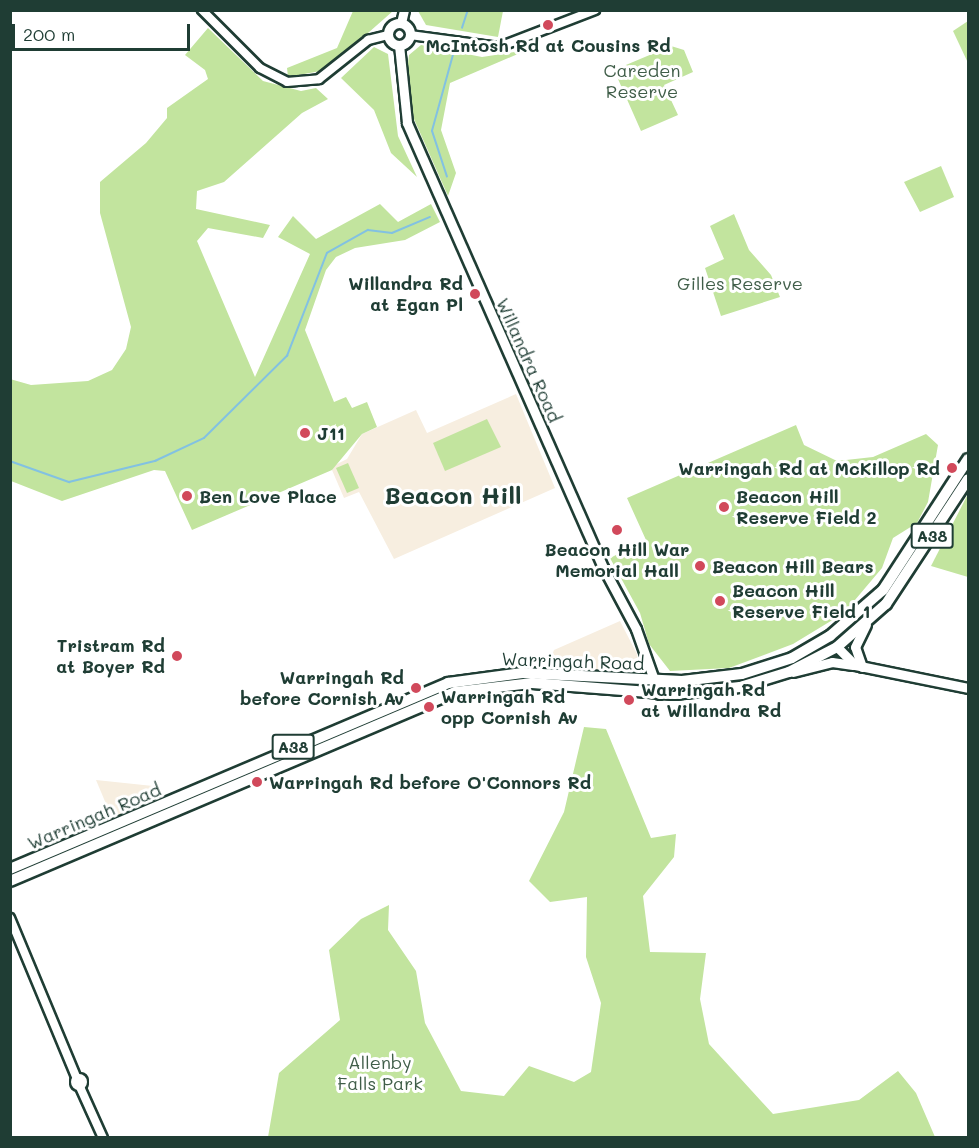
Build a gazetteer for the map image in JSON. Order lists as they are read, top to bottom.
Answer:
{
  "streets": {
    "highway": ["A38", "Warringah Road"],
    "main road": ["Willandra Road"]
  },
  "crossings": [
    ["Willandra Road", "Warringah Road"]
  ],
  "districts": ["Beacon Hill"],
  "parks": ["Careden Reserve", "Gilles Reserve", "Allenby Falls Park"],
  "places": [
    "McIntosh Rd at Cousins Rd",
    "Willandra Rd at Egan Pl",
    "J11",
    "Warringah Rd at McKillop Rd",
    "Ben Love Place",
    "Beacon Hill Reserve Field 2",
    "Beacon Hill War Memorial Hall",
    "Beacon Hill Bears",
    "Beacon Hill Reserve Field 1",
    "Tristram Rd at Boyer Rd",
    "Warringah Rd before Cornish Av",
    "Warringah Rd at Willandra Rd",
    "Warringah Rd opp Cornish Av",
    "Warringah Rd before O'Connors Rd"
  ],
  "scale_bar": "200 m"
}
